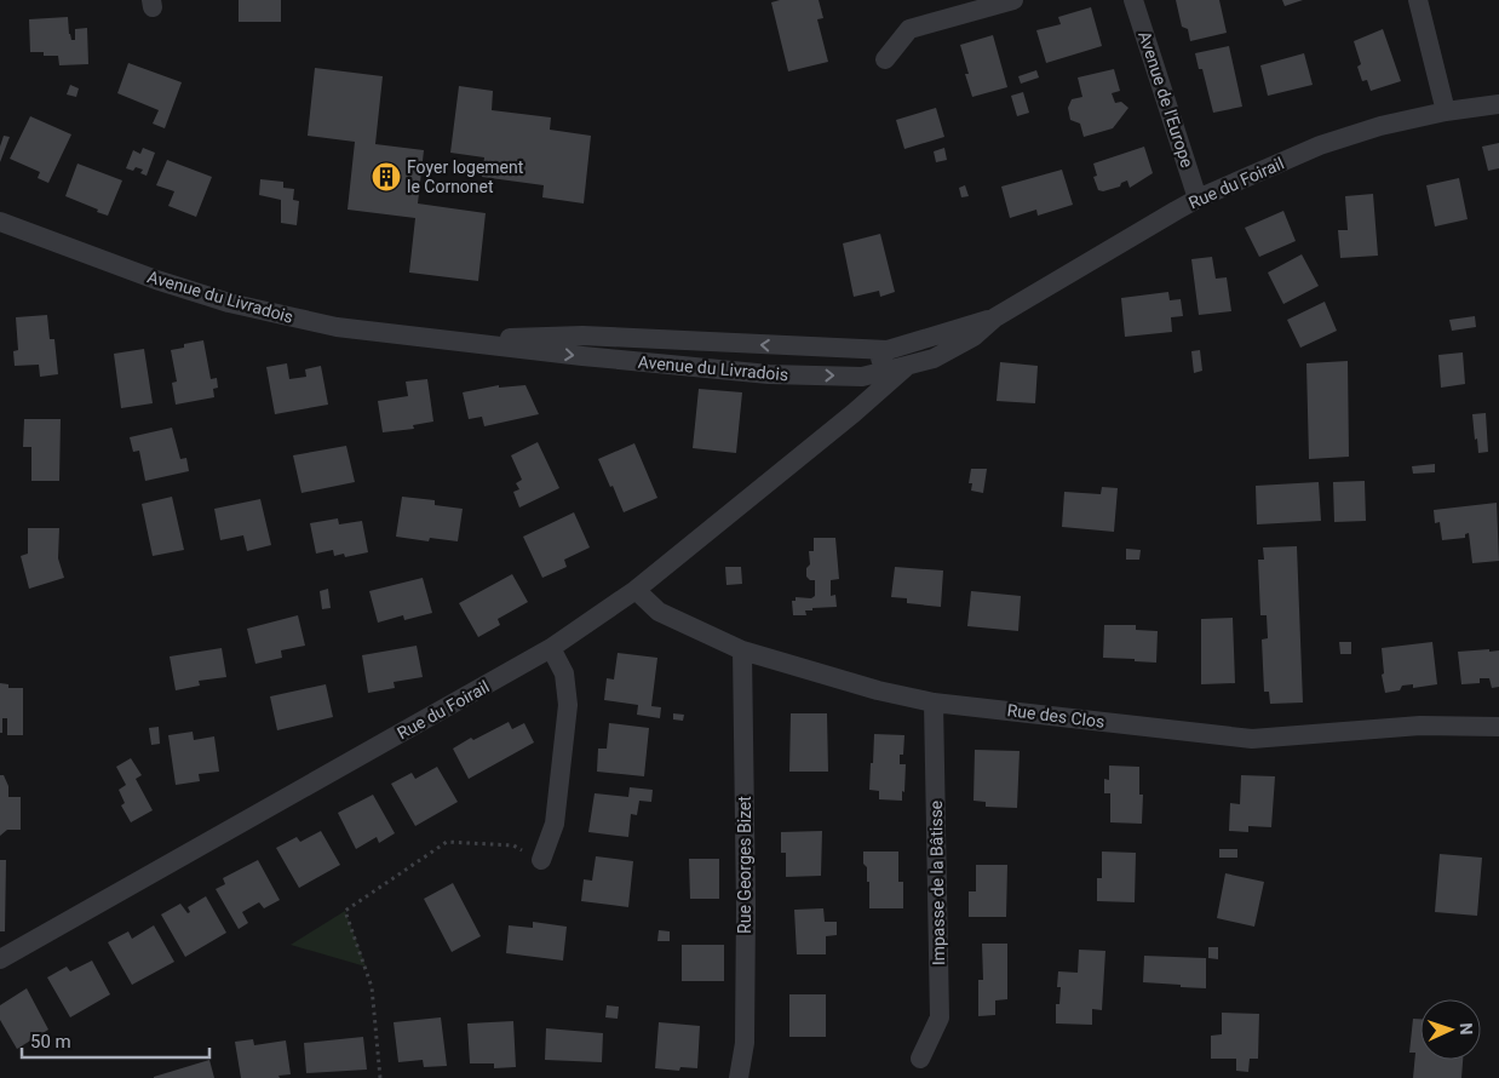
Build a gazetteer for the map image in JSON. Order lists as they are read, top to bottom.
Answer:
{
  "streets": {
    "street": [
      "Avenue de l'Europe",
      "Rue du Foirail",
      "Avenue du Livradois",
      "Rue des Clos",
      "Rue Georges Bizet",
      "Impasse de la Bâtisse"
    ]
  },
  "crossings": [
    ["Avenue de l'Europe", "Rue du Foirail"],
    ["Rue du Foirail", "Avenue du Livradois"],
    ["Rue du Foirail", "Rue des Clos"],
    ["Rue des Clos", "Rue Georges Bizet"],
    ["Rue des Clos", "Impasse de la Bâtisse"]
  ],
  "places": {
    "building": ["Foyer logement le Cornonet"]
  },
  "scale_bar": "50 m",
  "north": "right"
}
